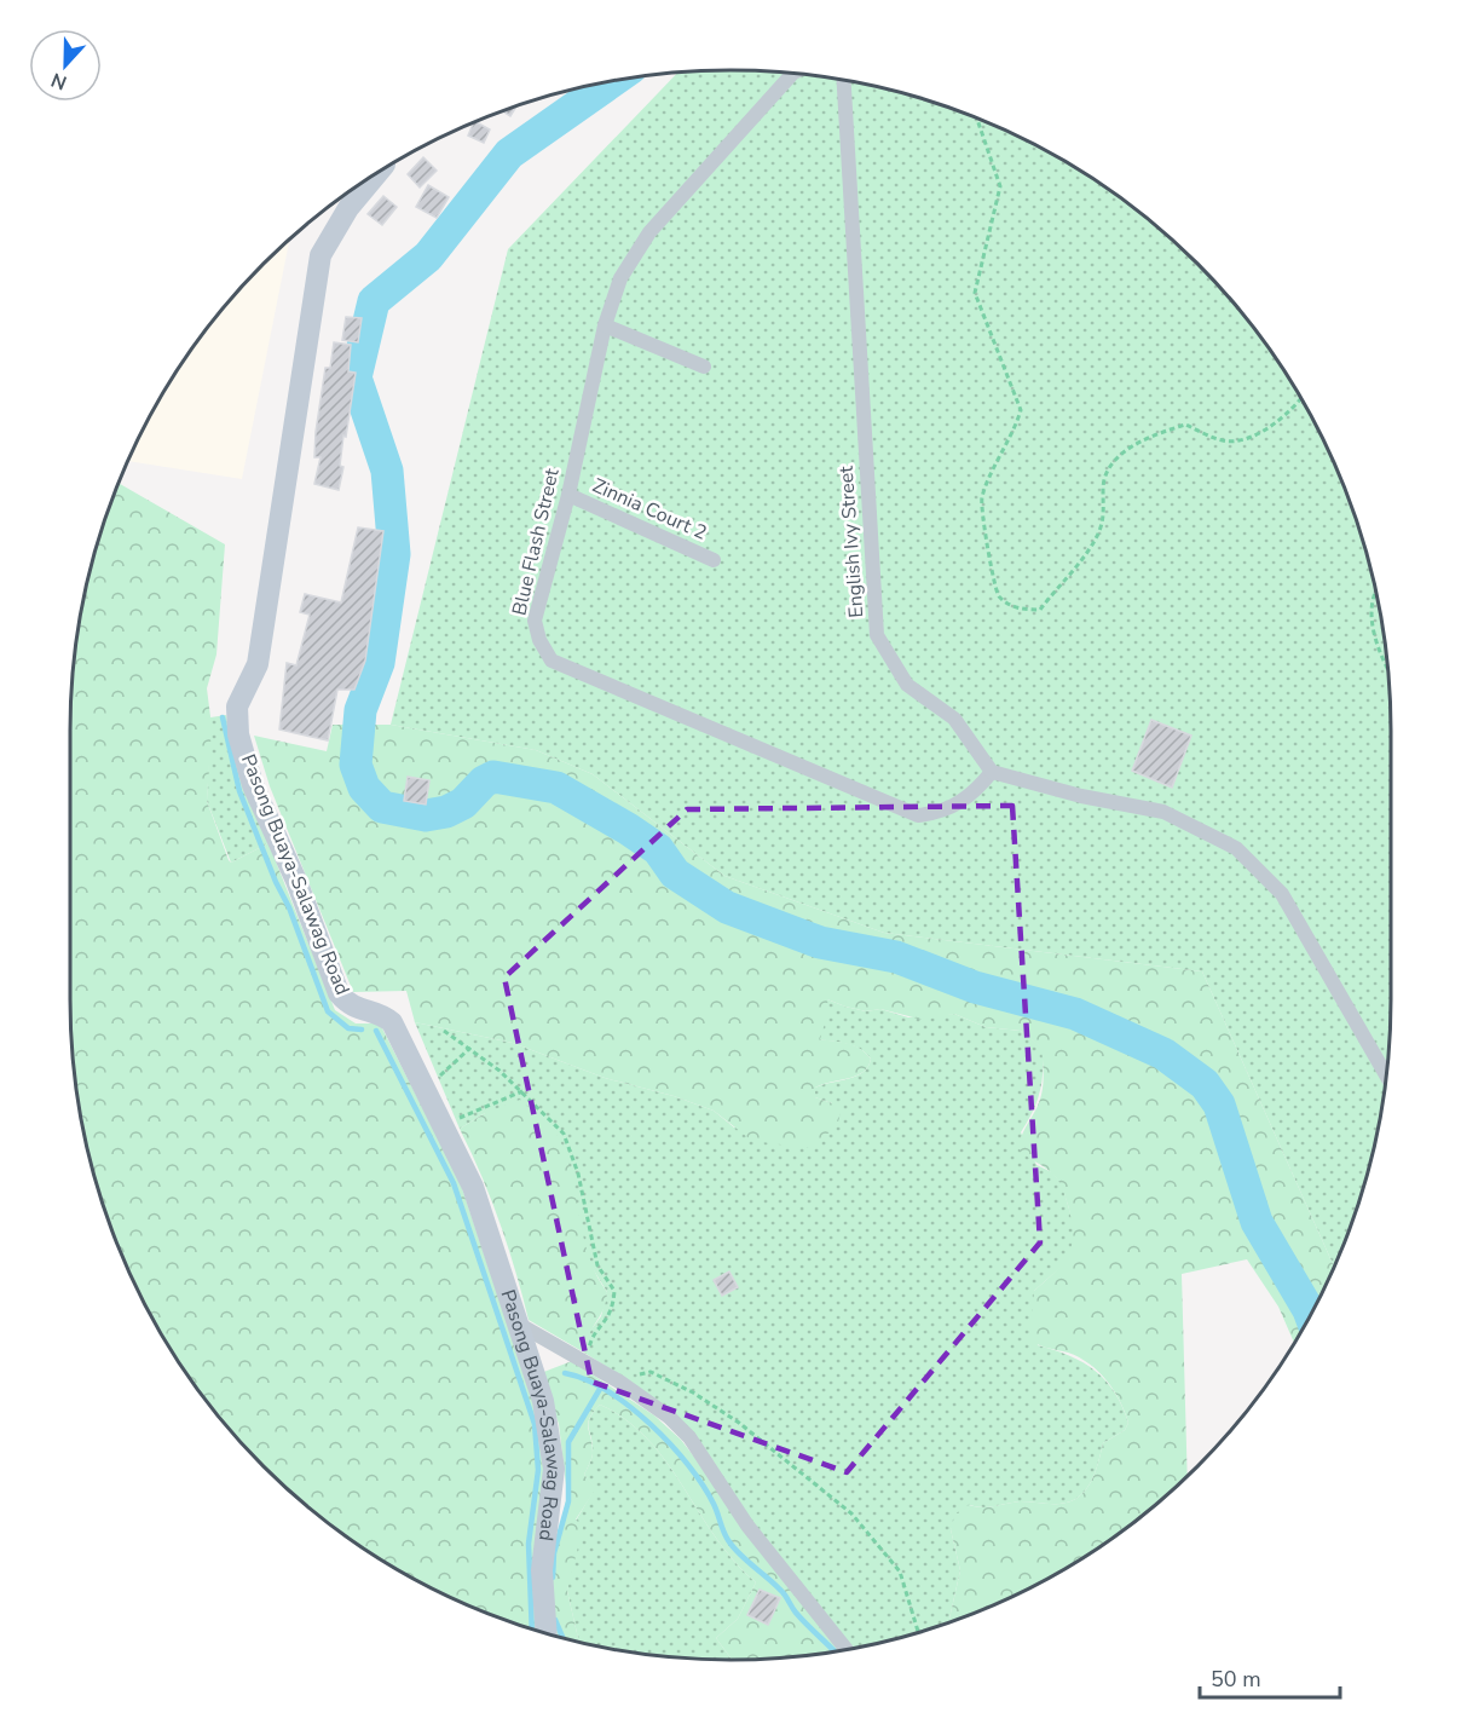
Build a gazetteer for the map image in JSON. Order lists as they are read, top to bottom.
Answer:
{
  "streets": {
    "street": [
      "Zinnia Court 2",
      "Blue Flash Street",
      "English Ivy Street",
      "Pasong Buaya-Salawag Road"
    ]
  },
  "crossings": [
    ["Zinnia Court 2", "Blue Flash Street"],
    ["Blue Flash Street", "English Ivy Street"]
  ],
  "scale_bar": "50 m",
  "north": "bottom"
}
